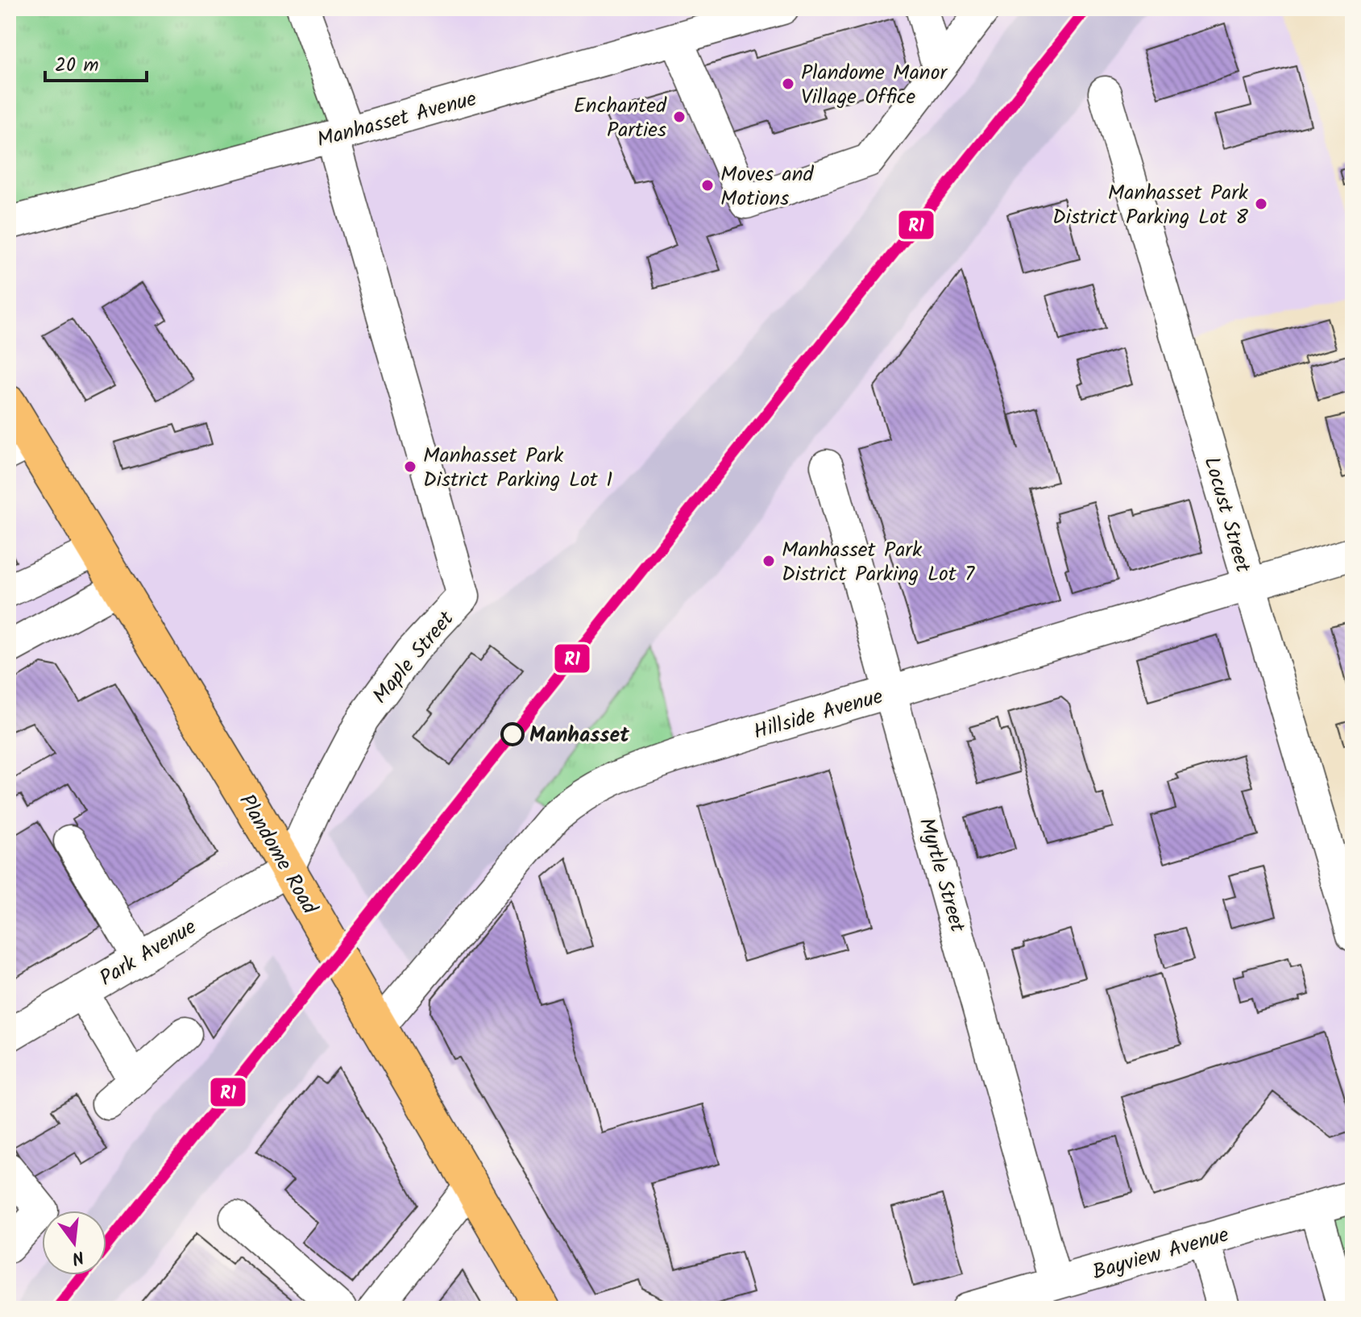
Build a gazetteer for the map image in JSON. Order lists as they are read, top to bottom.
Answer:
{
  "streets": {
    "main road": ["Plandome Road"],
    "street": [
      "Manhasset Avenue",
      "Locust Street",
      "Maple Street",
      "Hillside Avenue",
      "Myrtle Street",
      "Park Avenue",
      "Bayview Avenue"
    ]
  },
  "crossings": [
    ["Manhasset Avenue", "Maple Street"],
    ["Locust Street", "Hillside Avenue"],
    ["Maple Street", "Plandome Road"],
    ["Maple Street", "Park Avenue"],
    ["Hillside Avenue", "Plandome Road"],
    ["Hillside Avenue", "Myrtle Street"],
    ["Plandome Road", "Park Avenue"],
    ["Myrtle Street", "Bayview Avenue"]
  ],
  "places": [
    "Plandome Manor Village Office",
    "Enchanted Parties",
    "Moves and Motions",
    "Manhasset Park District Parking Lot 8",
    "Manhasset Park District Parking Lot 1",
    "Manhasset Park District Parking Lot 7",
    "Manhasset"
  ],
  "lines": ["transit line R1"],
  "scale_bar": "20 m",
  "north": "bottom"
}
